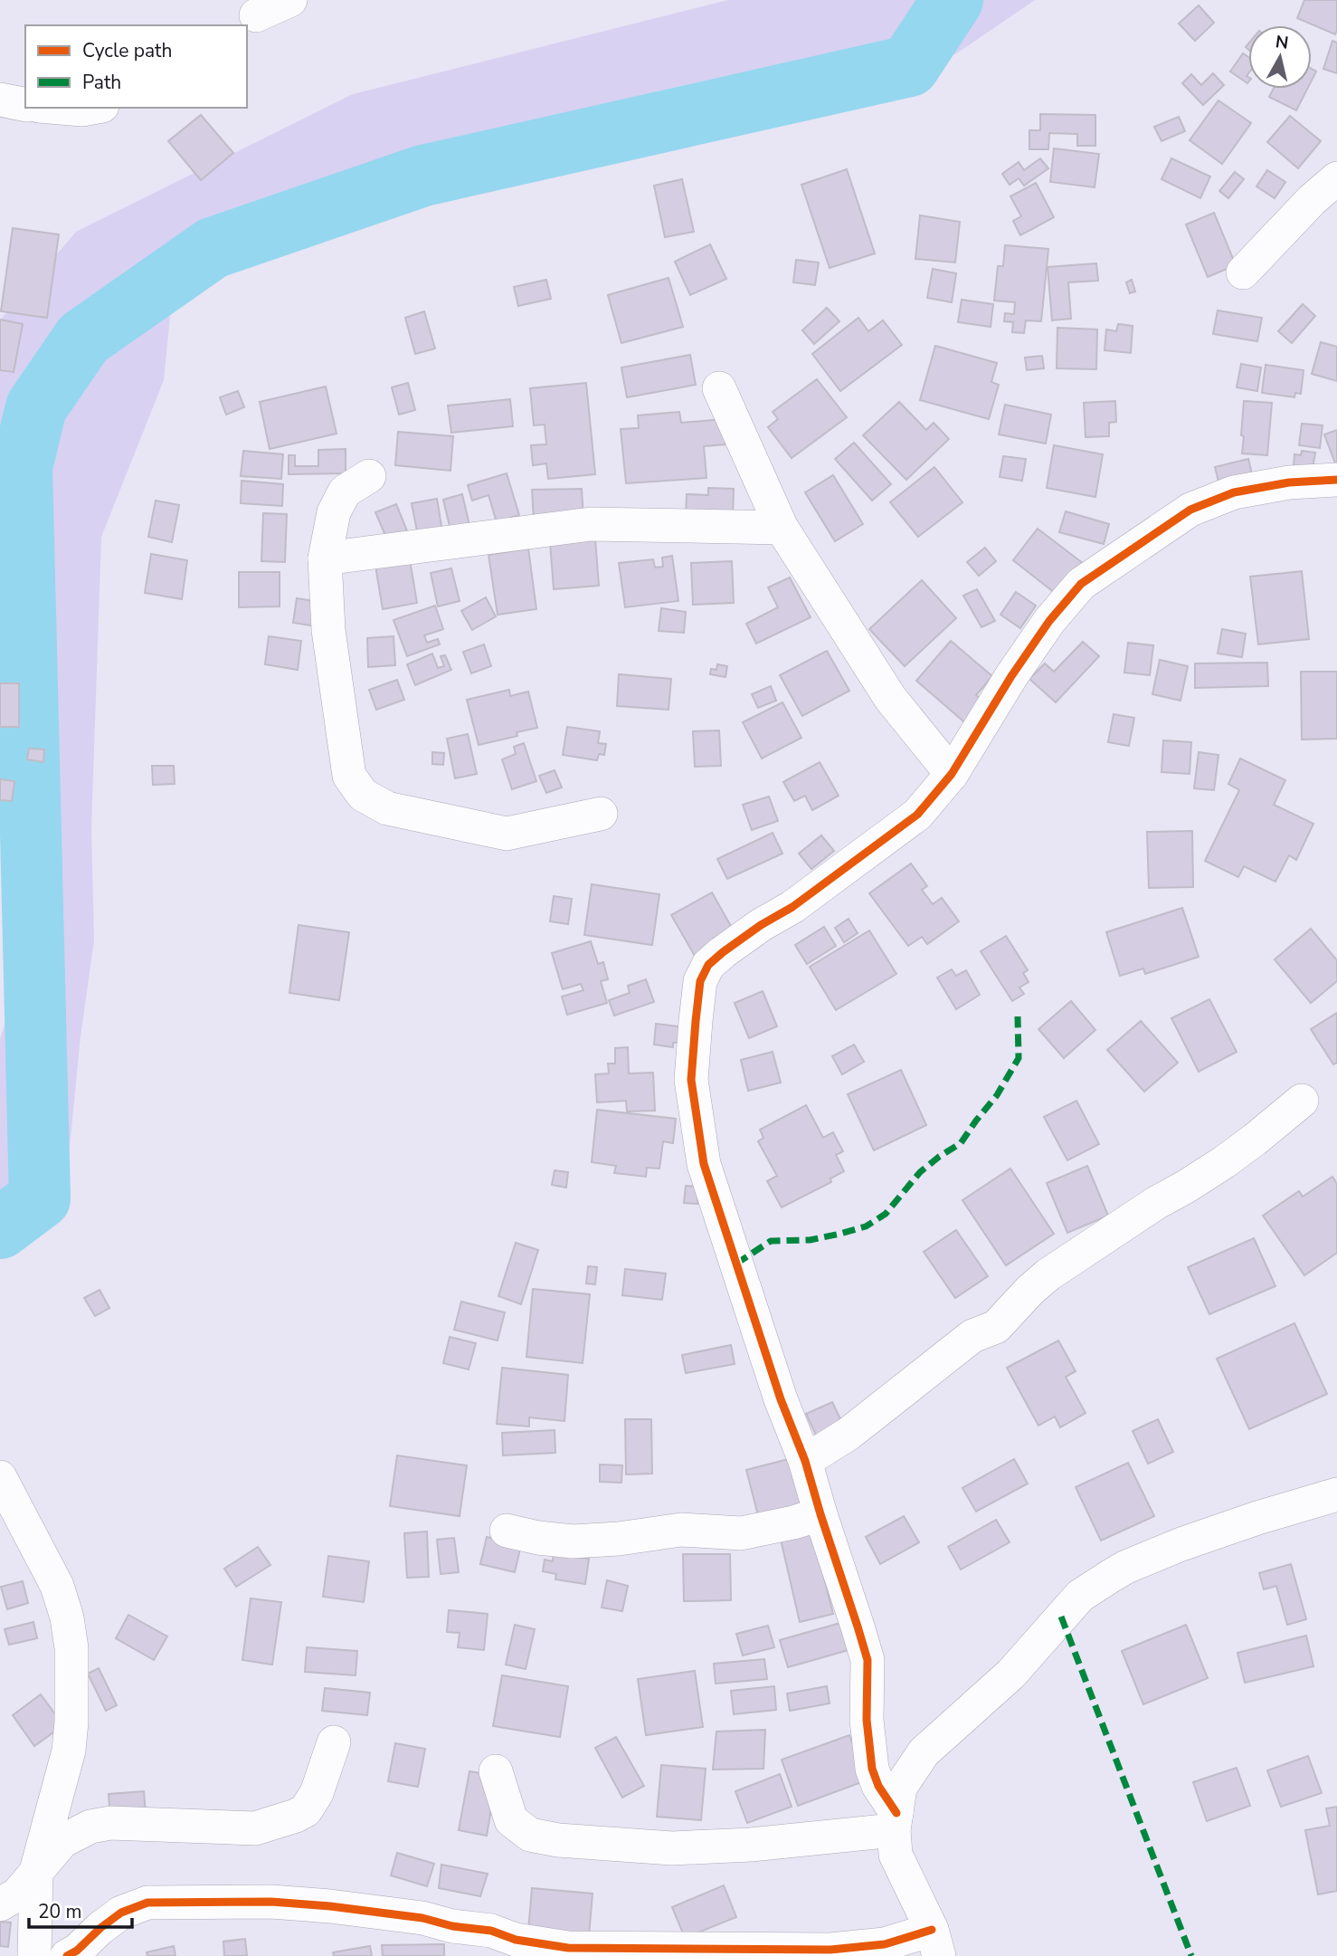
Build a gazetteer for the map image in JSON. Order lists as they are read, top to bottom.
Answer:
{
  "legend": ["Cycle path", "Path"],
  "scale_bar": "20 m",
  "north": "top"
}
